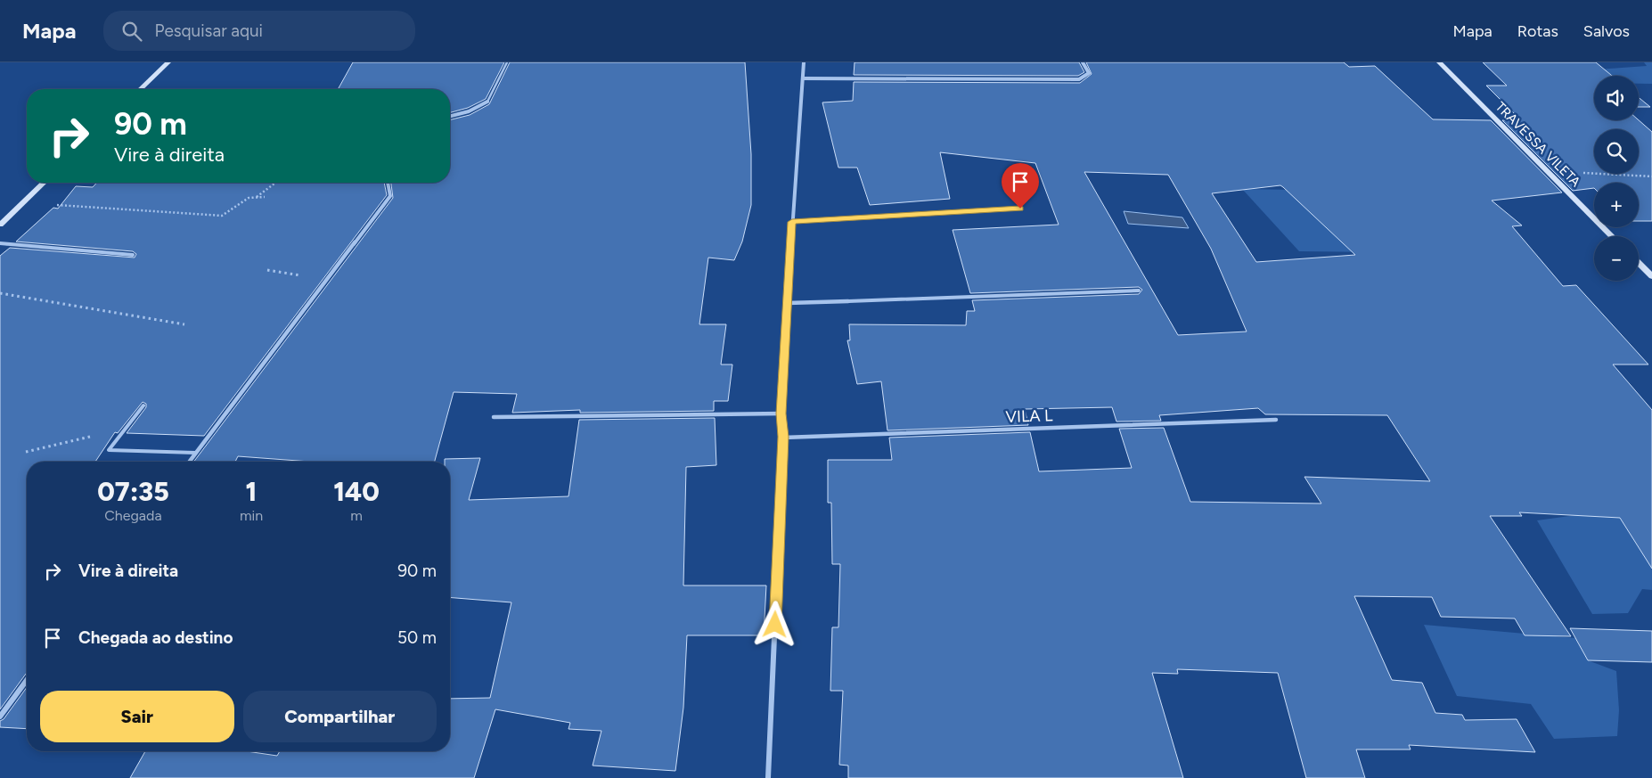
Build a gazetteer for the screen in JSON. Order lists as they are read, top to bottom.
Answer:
{
  "streets": {
    "street": ["TRAVESSA VILETA", "VILA L"]
  },
  "page": {
    "header": "Mapa",
    "search": "Pesquisar aqui",
    "nav": ["Mapa", "Rotas", "Salvos"],
    "map_buttons": ["+", "−"],
    "turn": ["90 m", "Vire à direita"],
    "eta": [
      "07:35",
      "Chegada",
      "1",
      "min",
      "140",
      "m"
    ],
    "list": [
      {
        "name": "Vire à direita",
        "value": "90 m"
      },
      {
        "name": "Chegada ao destino",
        "value": "50 m"
      }
    ],
    "buttons": ["Sair", "Compartilhar"]
  }
}
